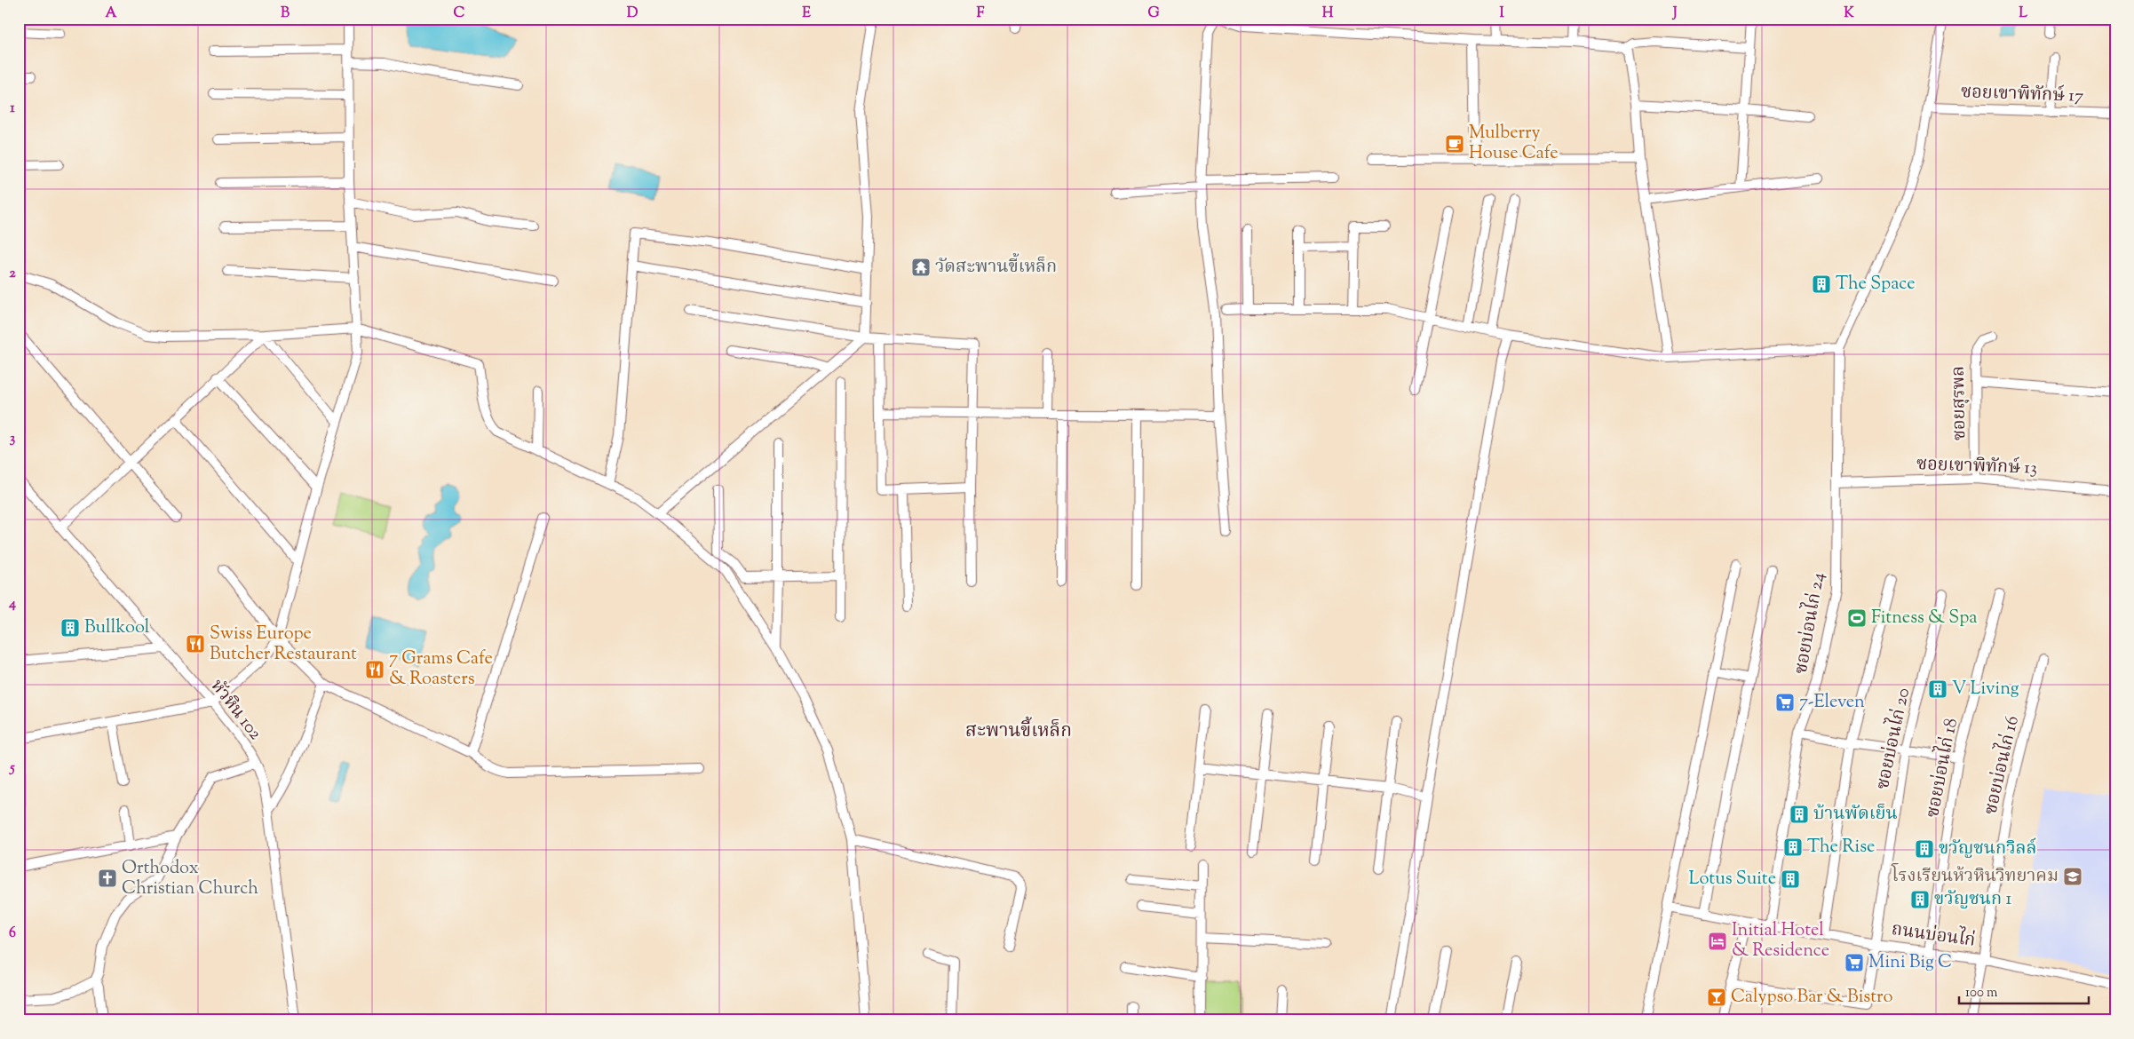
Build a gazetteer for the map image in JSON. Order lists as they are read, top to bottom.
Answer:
{
  "streets": {
    "street": [
      "ซอยเขาพิทักษ์ 17",
      "ซอยสุรพล",
      "ซอยเขาพิทักษ์ 13",
      "ซอยบ่อนไก่ 24",
      "หัวหิน 102",
      "ซอยบ่อนไก่ 20",
      "ซอยบ่อนไก่ 16",
      "ซอยบ่อนไก่ 18",
      "ถนนบ่อนไก่"
    ]
  },
  "crossings": [
    ["ซอยสุรพล", "ซอยเขาพิทักษ์ 13"],
    ["ซอยเขาพิทักษ์ 13", "ซอยบ่อนไก่ 24"],
    ["ซอยบ่อนไก่ 24", "ถนนบ่อนไก่"],
    ["ซอยบ่อนไก่ 20", "ถนนบ่อนไก่"],
    ["ซอยบ่อนไก่ 16", "ถนนบ่อนไก่"],
    ["ซอยบ่อนไก่ 18", "ถนนบ่อนไก่"]
  ],
  "districts": ["สะพานขี้เหล็ก"],
  "places": {
    "cafe": ["Mulberry House Cafe"],
    "temple": ["วัดสะพานขี้เหล็ก"],
    "building": [
      "The Space",
      "Bullkool",
      "V Living",
      "บ้านพัดเย็น",
      "The Rise",
      "ขวัญชนกวิลล์",
      "Lotus Suite",
      "ขวัญชนก 1"
    ],
    "sports": ["Fitness & Spa"],
    "restaurant": ["Swiss Europe Butcher Restaurant", "7 Grams Cafe & Roasters"],
    "supermarket": ["7-Eleven", "Mini Big C"],
    "school or university": ["โรงเรียนห้วหินวิทยาคม"],
    "church": ["Orthodox Christian Church"],
    "hotel": ["Initial Hotel & Residence"],
    "bar": ["Calypso Bar & Bistro"]
  },
  "scale_bar": "100 m",
  "grid": {
    "columns": [
      "A",
      "B",
      "C",
      "D",
      "E",
      "F",
      "G",
      "H",
      "I",
      "J",
      "K",
      "L"
    ],
    "rows": [
      "1",
      "2",
      "3",
      "4",
      "5",
      "6"
    ]
  }
}
